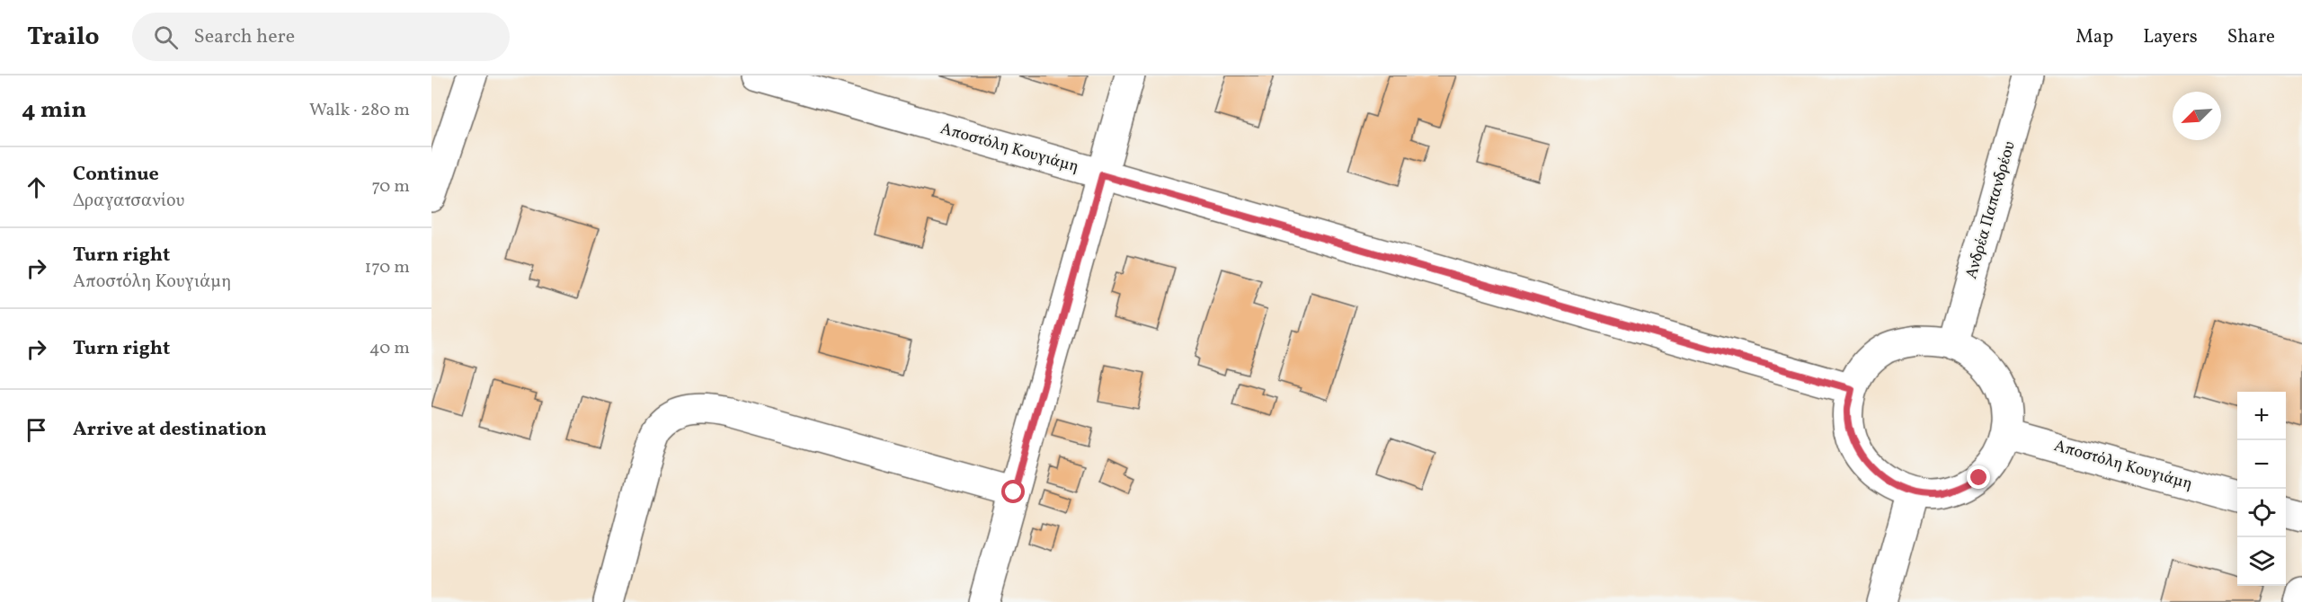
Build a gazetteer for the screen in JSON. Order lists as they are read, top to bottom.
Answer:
{
  "streets": {
    "street": ["Αποστόλη Κουγιάμη", "Ανδρέα Παπανδρέου"]
  },
  "crossings": [
    ["Αποστόλη Κουγιάμη", "Ανδρέα Παπανδρέου"]
  ],
  "north": "bottom left",
  "page": {
    "header": "Trailo",
    "search": "Search here",
    "nav": ["Map", "Layers", "Share"],
    "heading": ["4 min", "Walk · 280 m"],
    "list": [
      ["Continue", "Δραγατσανίου", "70 m"],
      ["Turn right", "Αποστόλη Κουγιάμη", "170 m"],
      ["Turn right", "40 m"],
      "Arrive at destination"
    ],
    "map_buttons": ["+", "−"]
  }
}
